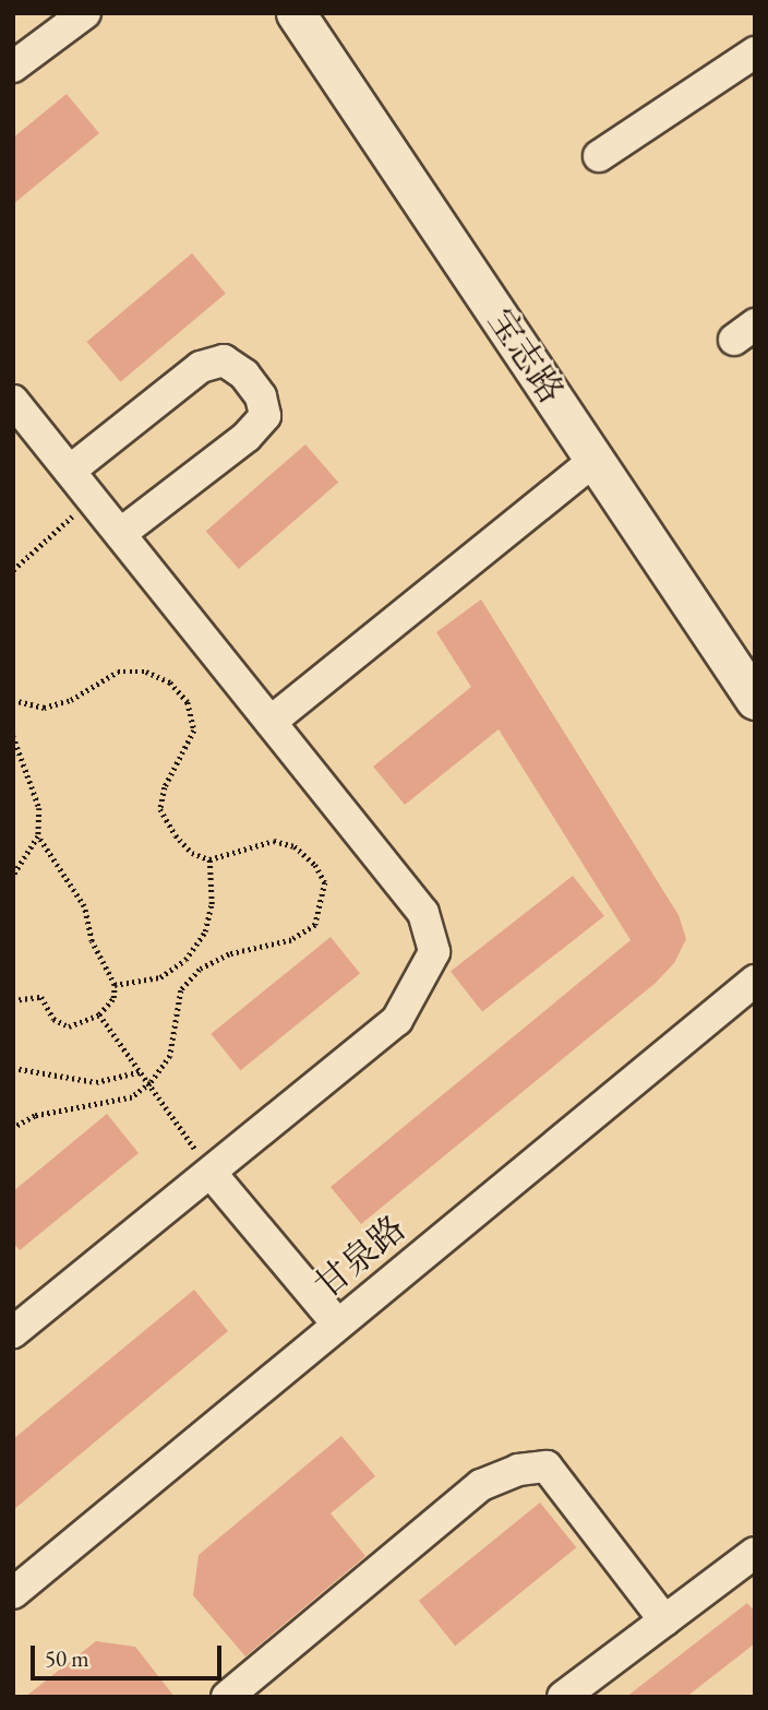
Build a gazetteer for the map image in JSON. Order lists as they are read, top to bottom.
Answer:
{
  "streets": {
    "street": ["宝志路", "甘泉路"]
  },
  "scale_bar": "50 m"
}
